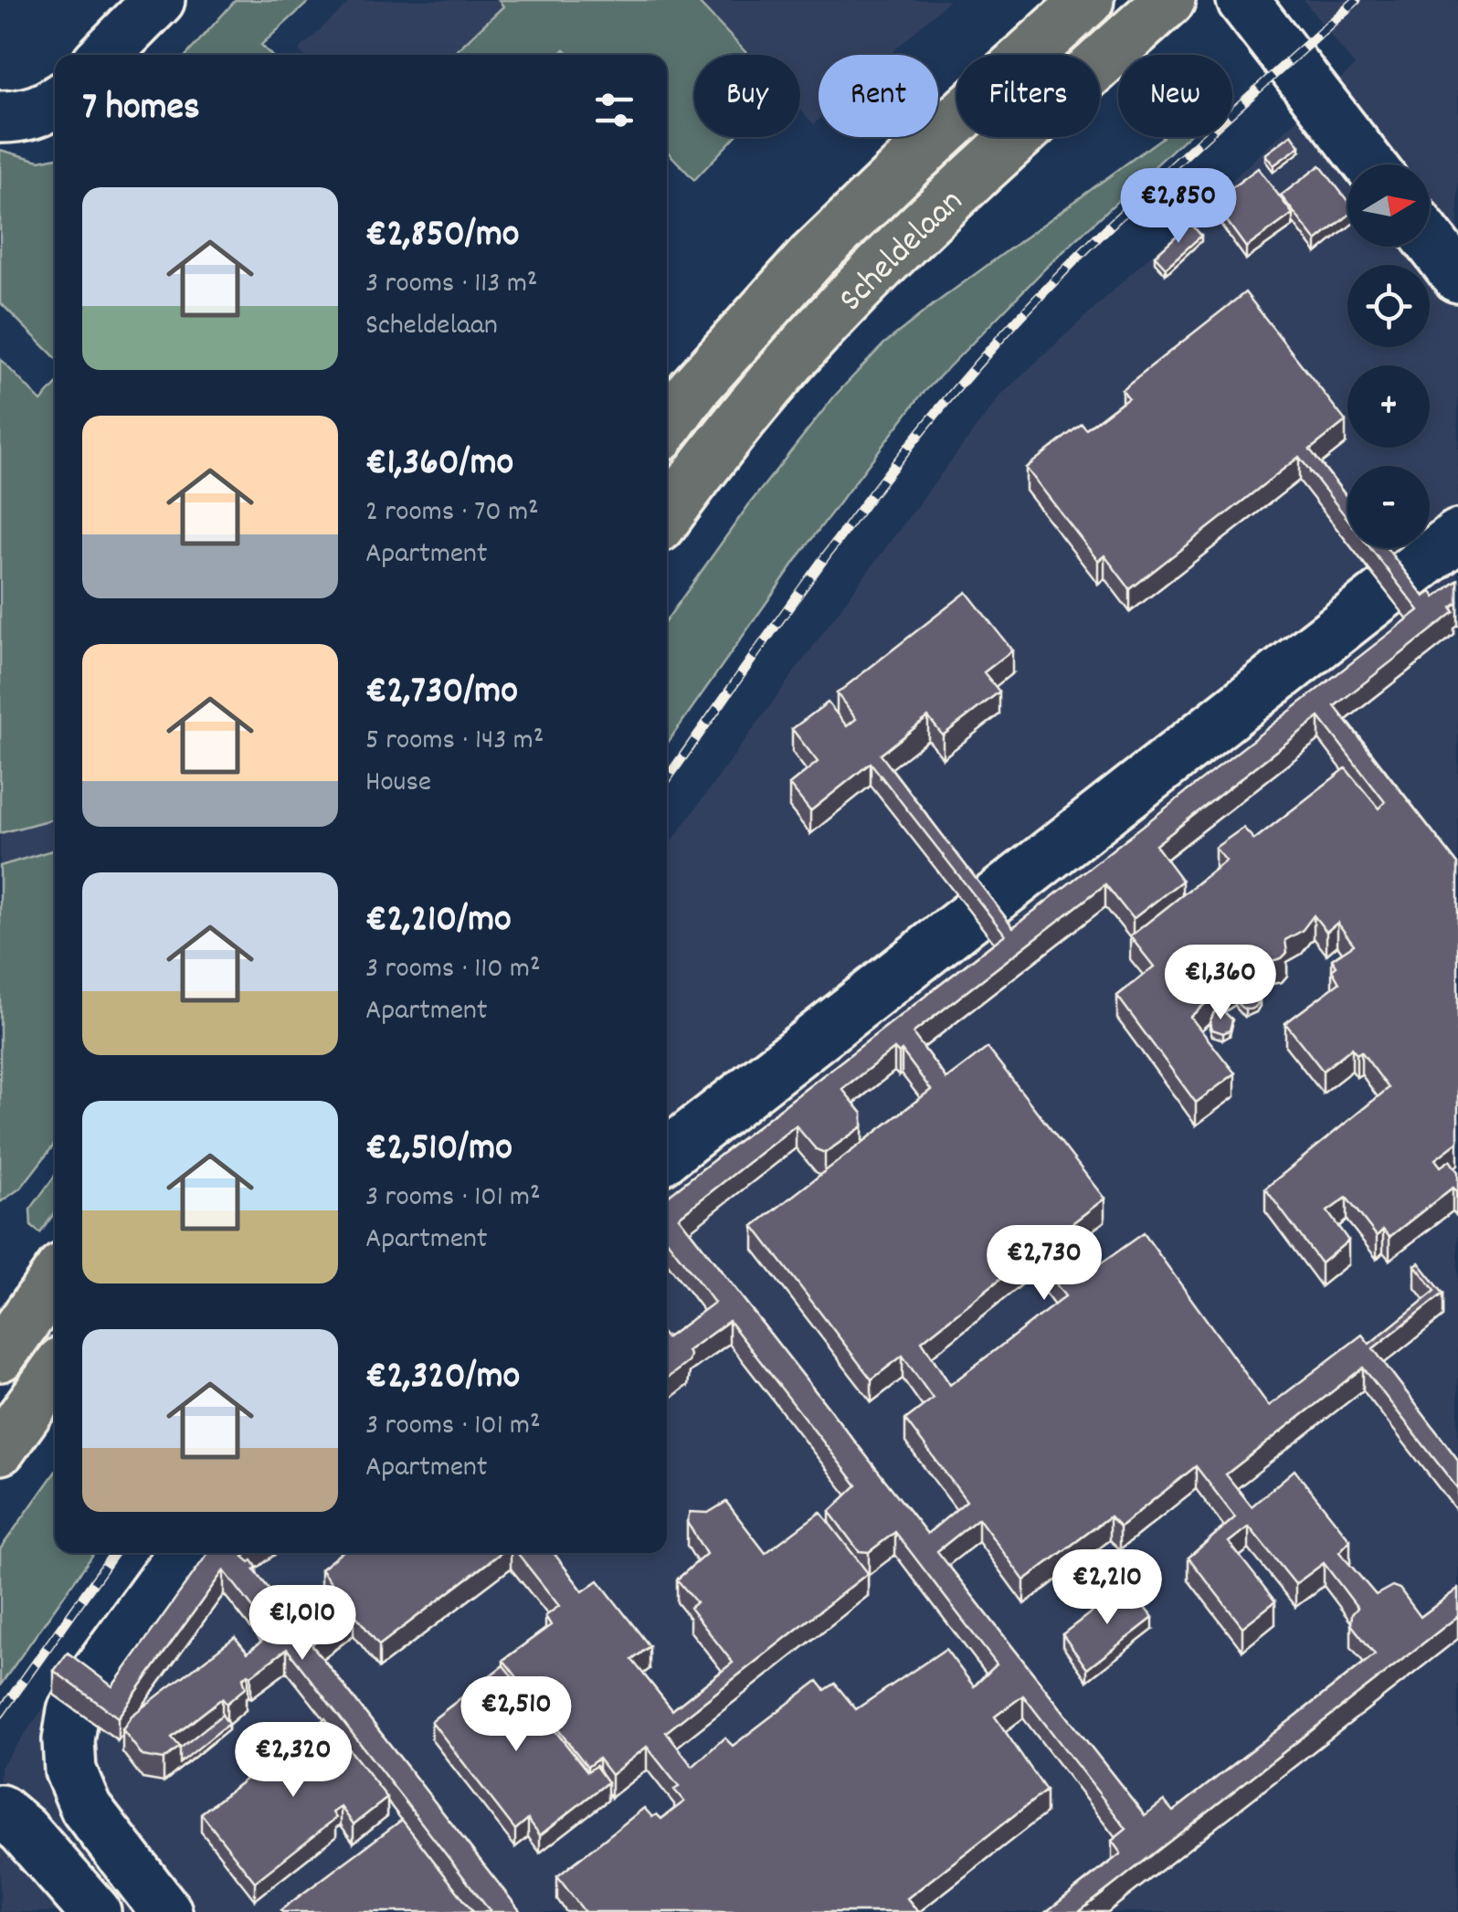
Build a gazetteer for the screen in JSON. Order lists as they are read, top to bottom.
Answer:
{
  "streets": {
    "main road": ["Scheldelaan"]
  },
  "north": "right",
  "page": {
    "chip": [
      "Buy",
      "Rent",
      "Filters",
      "New"
    ],
    "heading": "7 homes",
    "map_buttons": ["+", "−"],
    "list": [
      {
        "name": "€2,850/mo",
        "note": "3 rooms · 113 m² · Scheldelaan"
      },
      {
        "name": "€1,360/mo",
        "note": "2 rooms · 70 m² · Apartment"
      },
      {
        "name": "€2,730/mo",
        "note": "5 rooms · 143 m² · House"
      },
      {
        "name": "€2,210/mo",
        "note": "3 rooms · 110 m² · Apartment"
      },
      {
        "name": "€2,510/mo",
        "note": "3 rooms · 101 m² · Apartment"
      },
      {
        "name": "€2,320/mo",
        "note": "3 rooms · 101 m² · Apartment"
      }
    ],
    "price": [
      "€2,850",
      "€1,360",
      "€2,730",
      "€2,210",
      "€1,010",
      "€2,510",
      "€2,320"
    ]
  }
}
